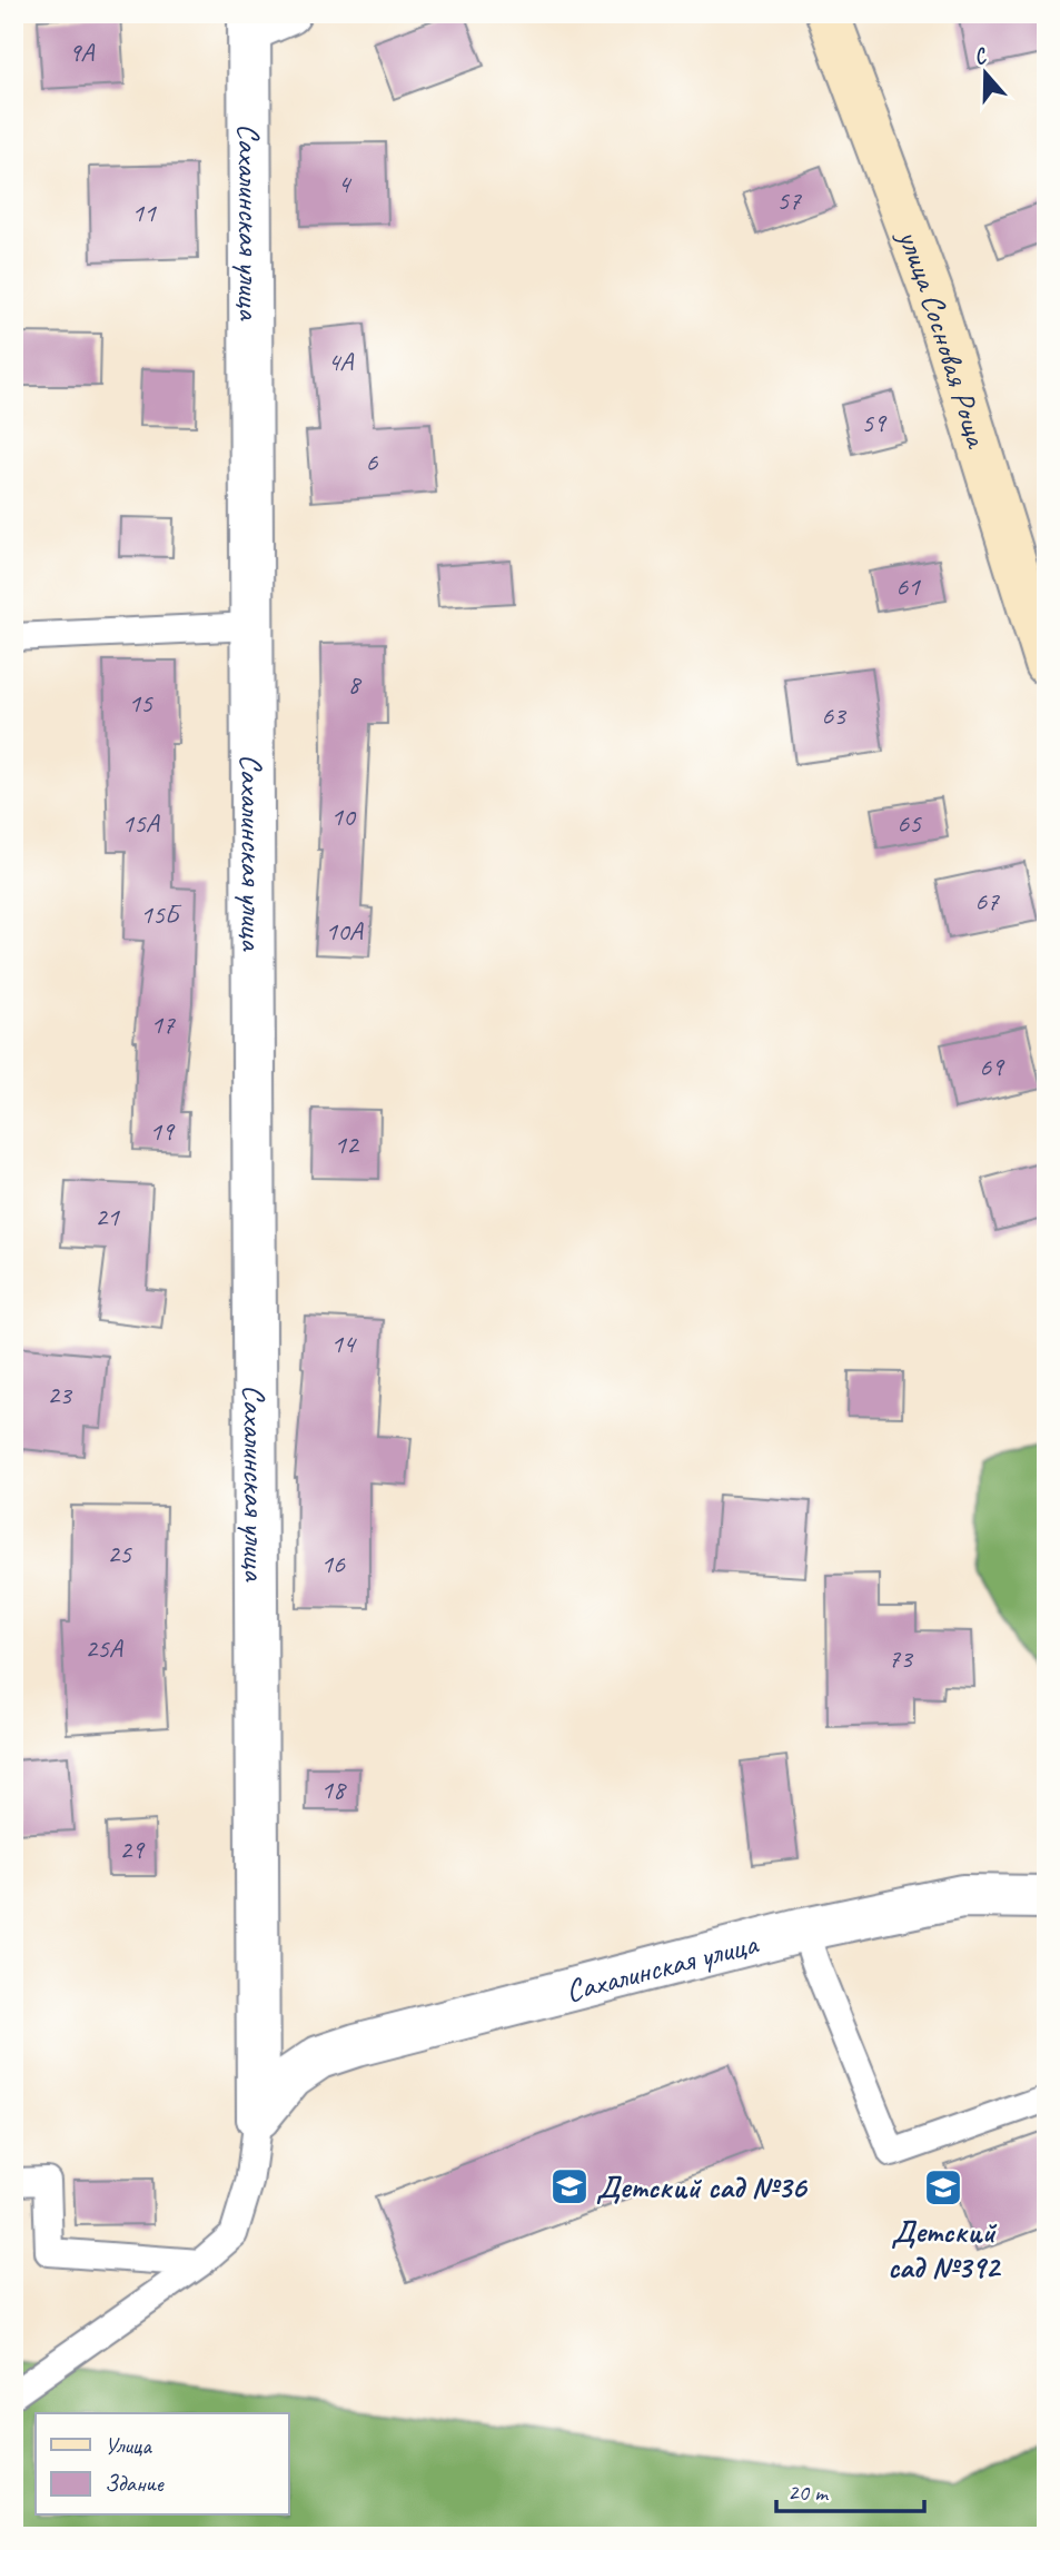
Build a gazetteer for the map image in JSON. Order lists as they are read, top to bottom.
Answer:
{
  "streets": {
    "main road": ["улица Сосновая Роща"],
    "street": ["Сахалинская улица"]
  },
  "places": {
    "school or university": ["Детский сад №36", "Детский сад №392"]
  },
  "house_numbers": [
    "9А",
    "4",
    "57",
    "11",
    "4А",
    "59",
    "6",
    "61",
    "8",
    "15",
    "63",
    "10",
    "15А",
    "65",
    "67",
    "15Б",
    "10А",
    "17",
    "69",
    "19",
    "12",
    "21",
    "14",
    "23",
    "25",
    "16",
    "25А",
    "73",
    "18",
    "29"
  ],
  "legend": ["Улица", "Здание"],
  "scale_bar": "20 m",
  "north": "top"
}
